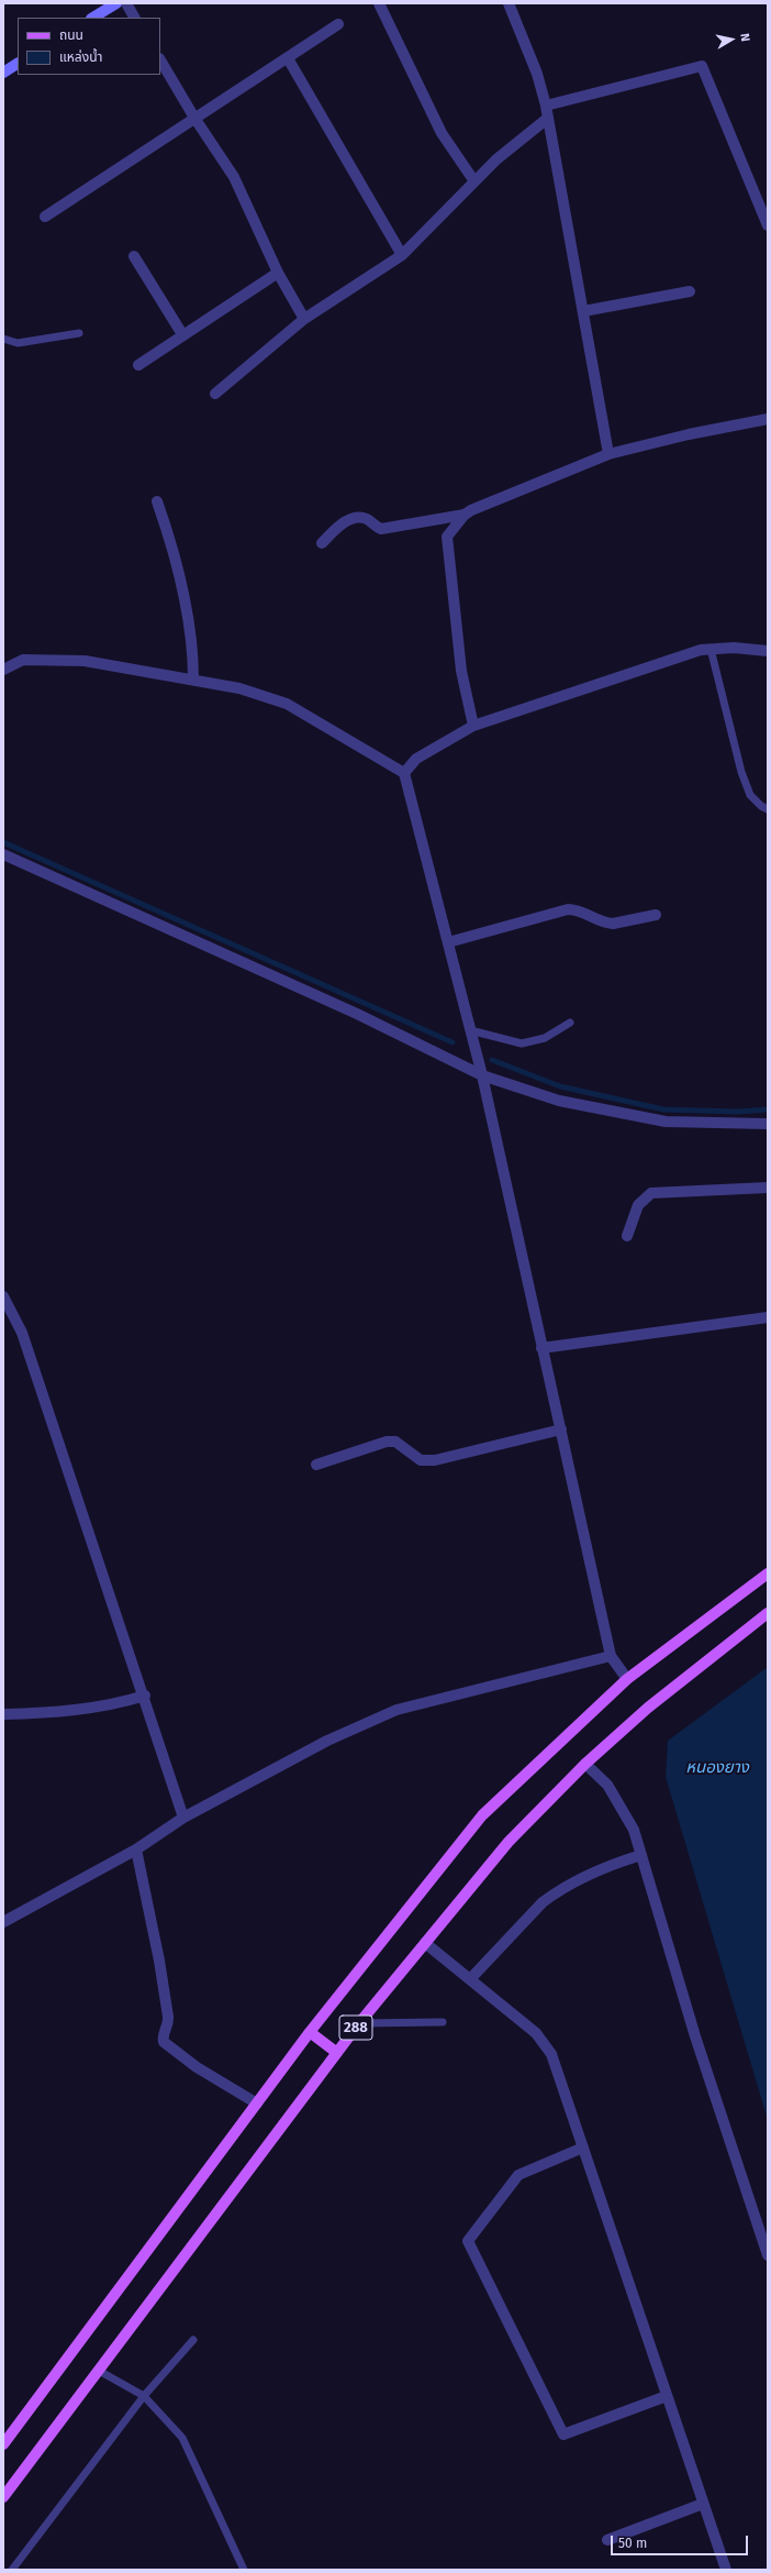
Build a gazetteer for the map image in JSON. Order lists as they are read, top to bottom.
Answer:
{
  "streets": {
    "main road": ["288"]
  },
  "water": ["หนองยาง"],
  "legend": ["ถนน", "แหล่งน้ำ"],
  "scale_bar": "50 m",
  "north": "right"
}
